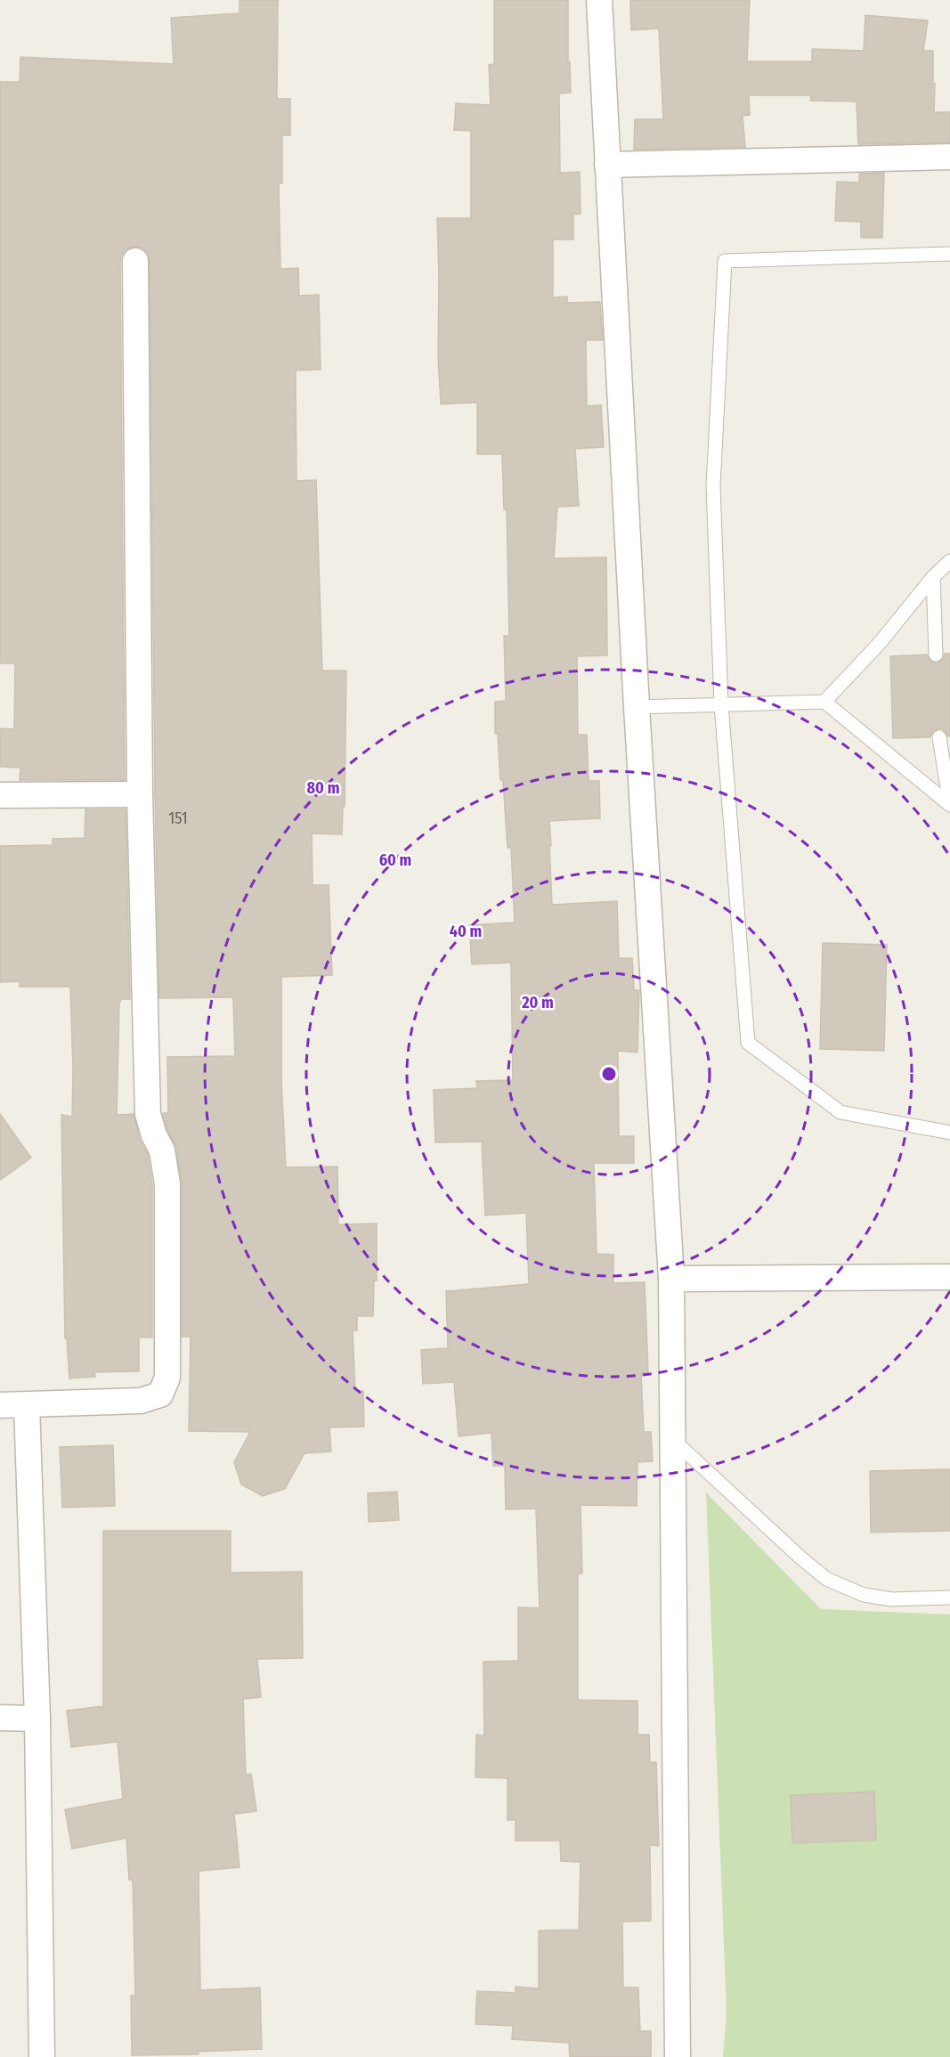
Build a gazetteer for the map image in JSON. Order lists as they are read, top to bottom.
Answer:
{
  "house_numbers": ["151"],
  "rings": [
    "80 m",
    "60 m",
    "40 m",
    "20 m"
  ]
}
